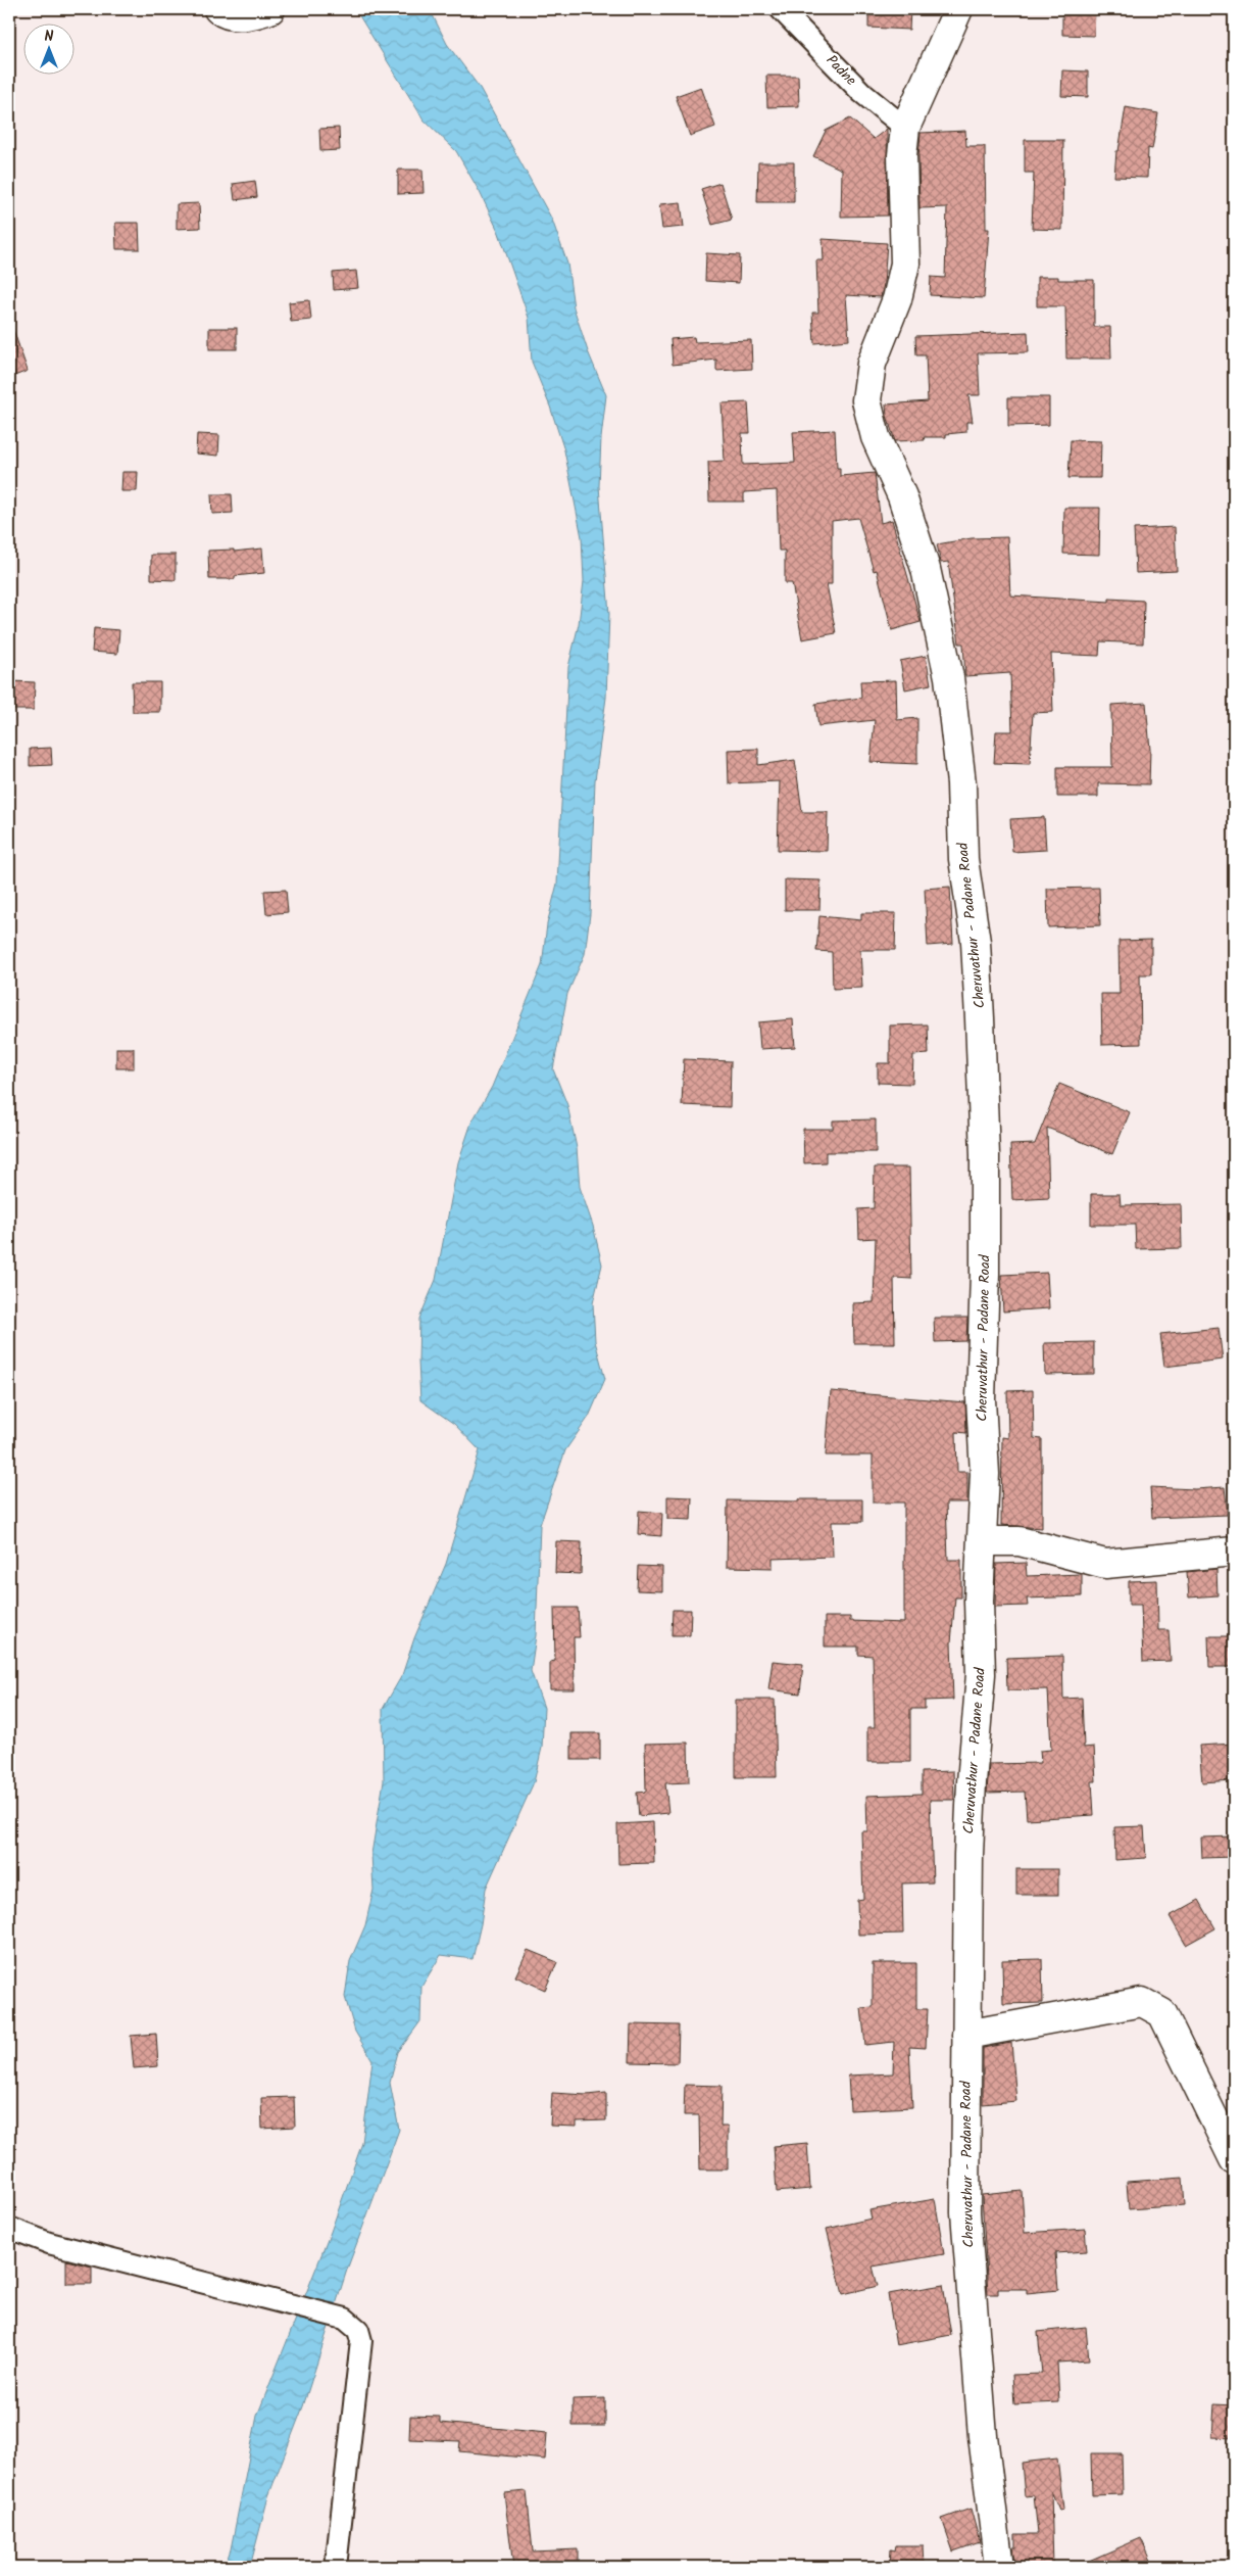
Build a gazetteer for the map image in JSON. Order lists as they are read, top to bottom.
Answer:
{
  "streets": {
    "main road": ["Cheruvathur - Padane Road"],
    "street": ["Padne"]
  },
  "crossings": [
    ["Padne", "Cheruvathur - Padane Road"]
  ],
  "north": "top"
}
